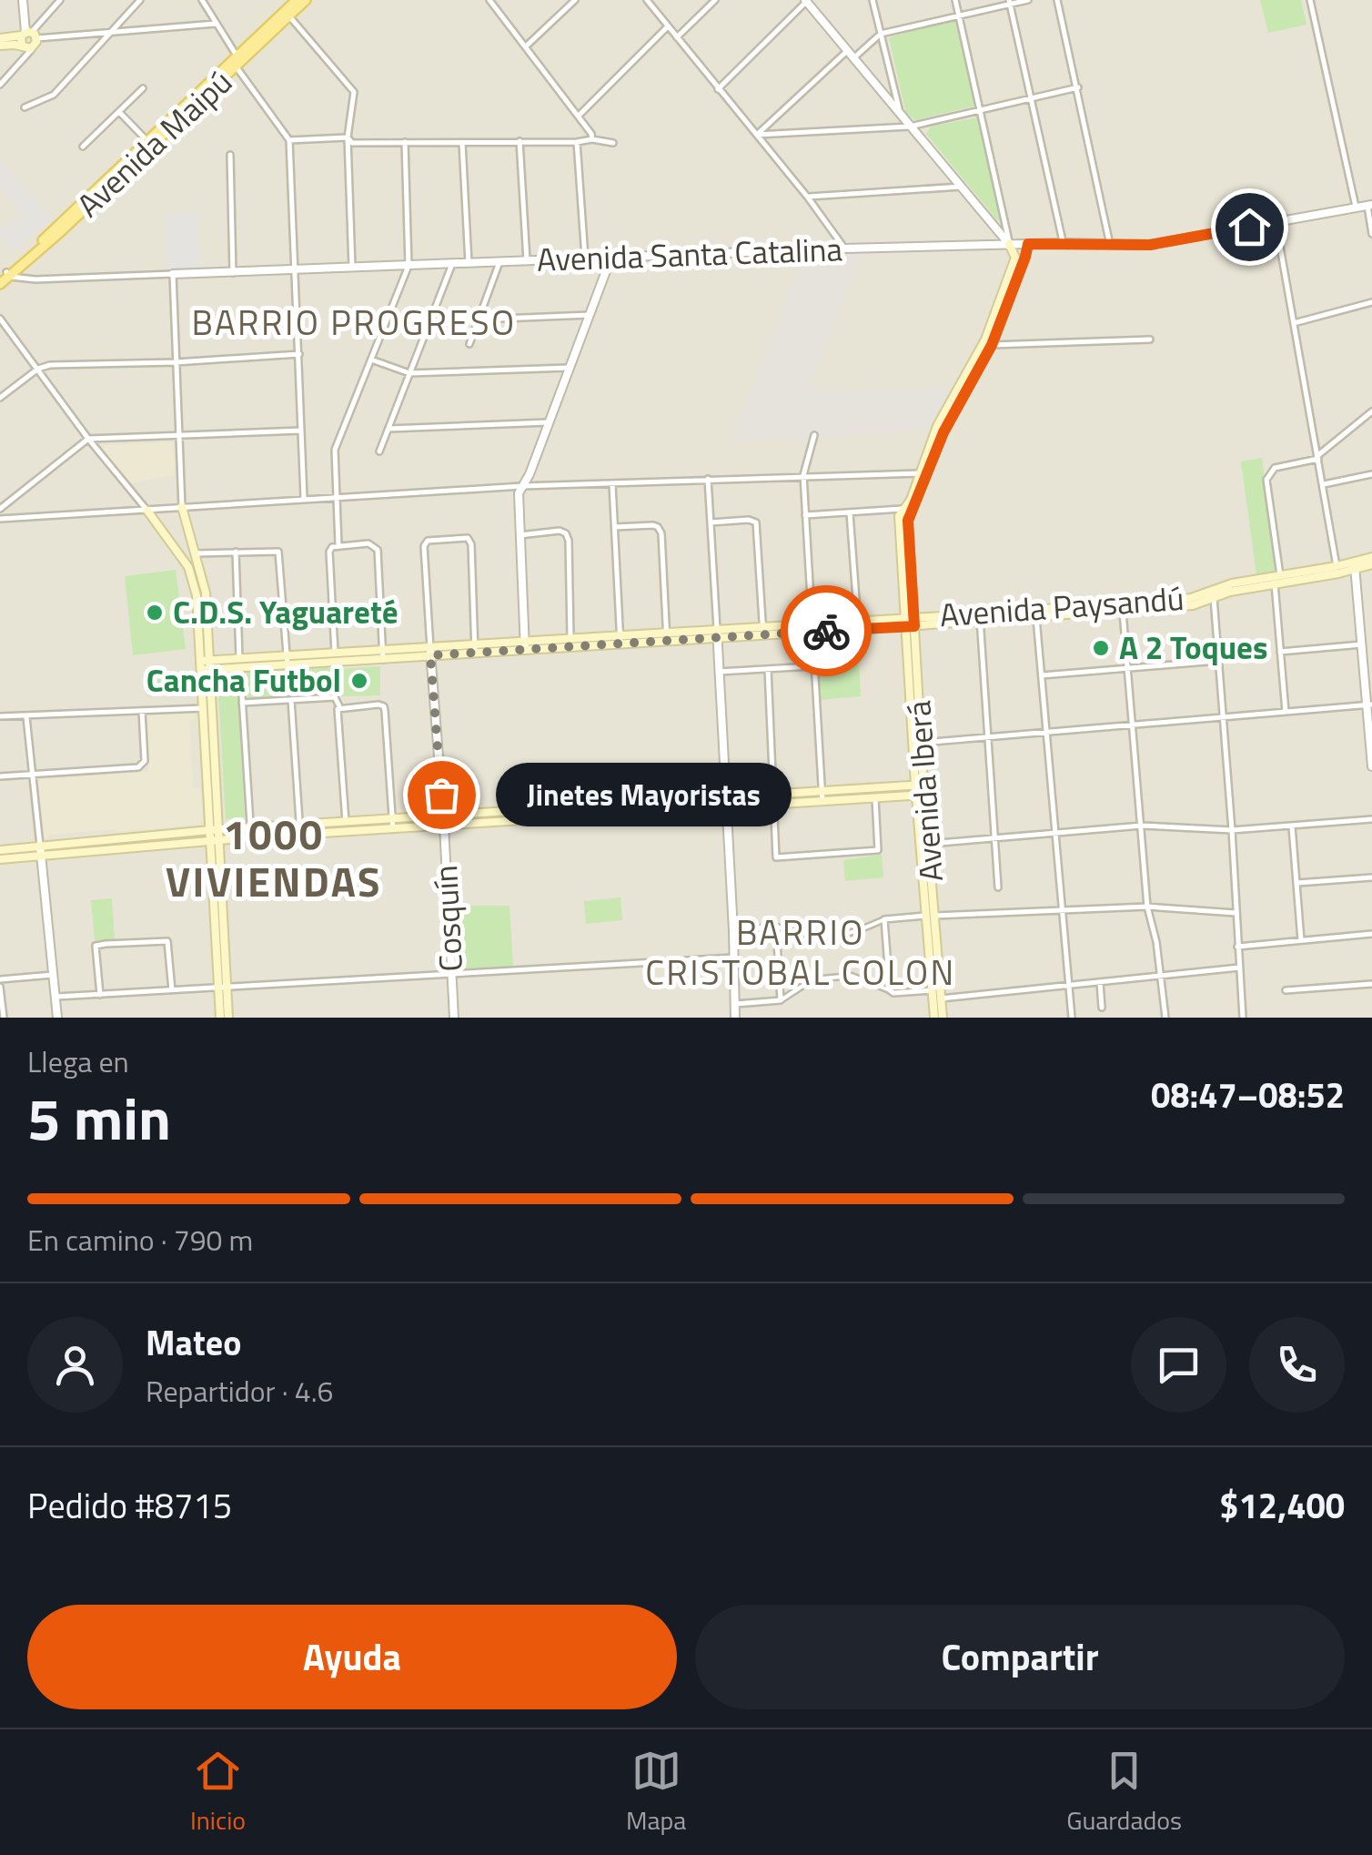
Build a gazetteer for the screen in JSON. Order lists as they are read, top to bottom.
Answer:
{
  "streets": {
    "main road": ["Avenida Maipú", "Avenida Paysandú", "Avenida Iberá"],
    "street": ["Avenida Santa Catalina", "Cosquín"]
  },
  "crossings": [
    ["Avenida Maipú", "Avenida Santa Catalina"],
    ["Avenida Paysandú", "Avenida Iberá"],
    ["Avenida Paysandú", "Cosquín"]
  ],
  "districts": ["BARRIO PROGRESO", "1000 VIVIENDAS", "BARRIO CRISTOBAL COLON"],
  "places": [
    "C.D.S. Yaguareté",
    "A 2 Toques",
    "Cancha Futbol",
    "Jinetes Mayoristas"
  ],
  "page": {
    "bubble": "Jinetes Mayoristas",
    "heading": ["5 min", "Llega en", "08:47–08:52"],
    "panel": [
      "Mateo",
      "Repartidor · 4.6",
      "Pedido #8715",
      "$12,400"
    ],
    "bar": "En camino · 790 m",
    "buttons": ["Ayuda", "Compartir"],
    "tabs": ["Inicio", "Mapa", "Guardados"]
  }
}
